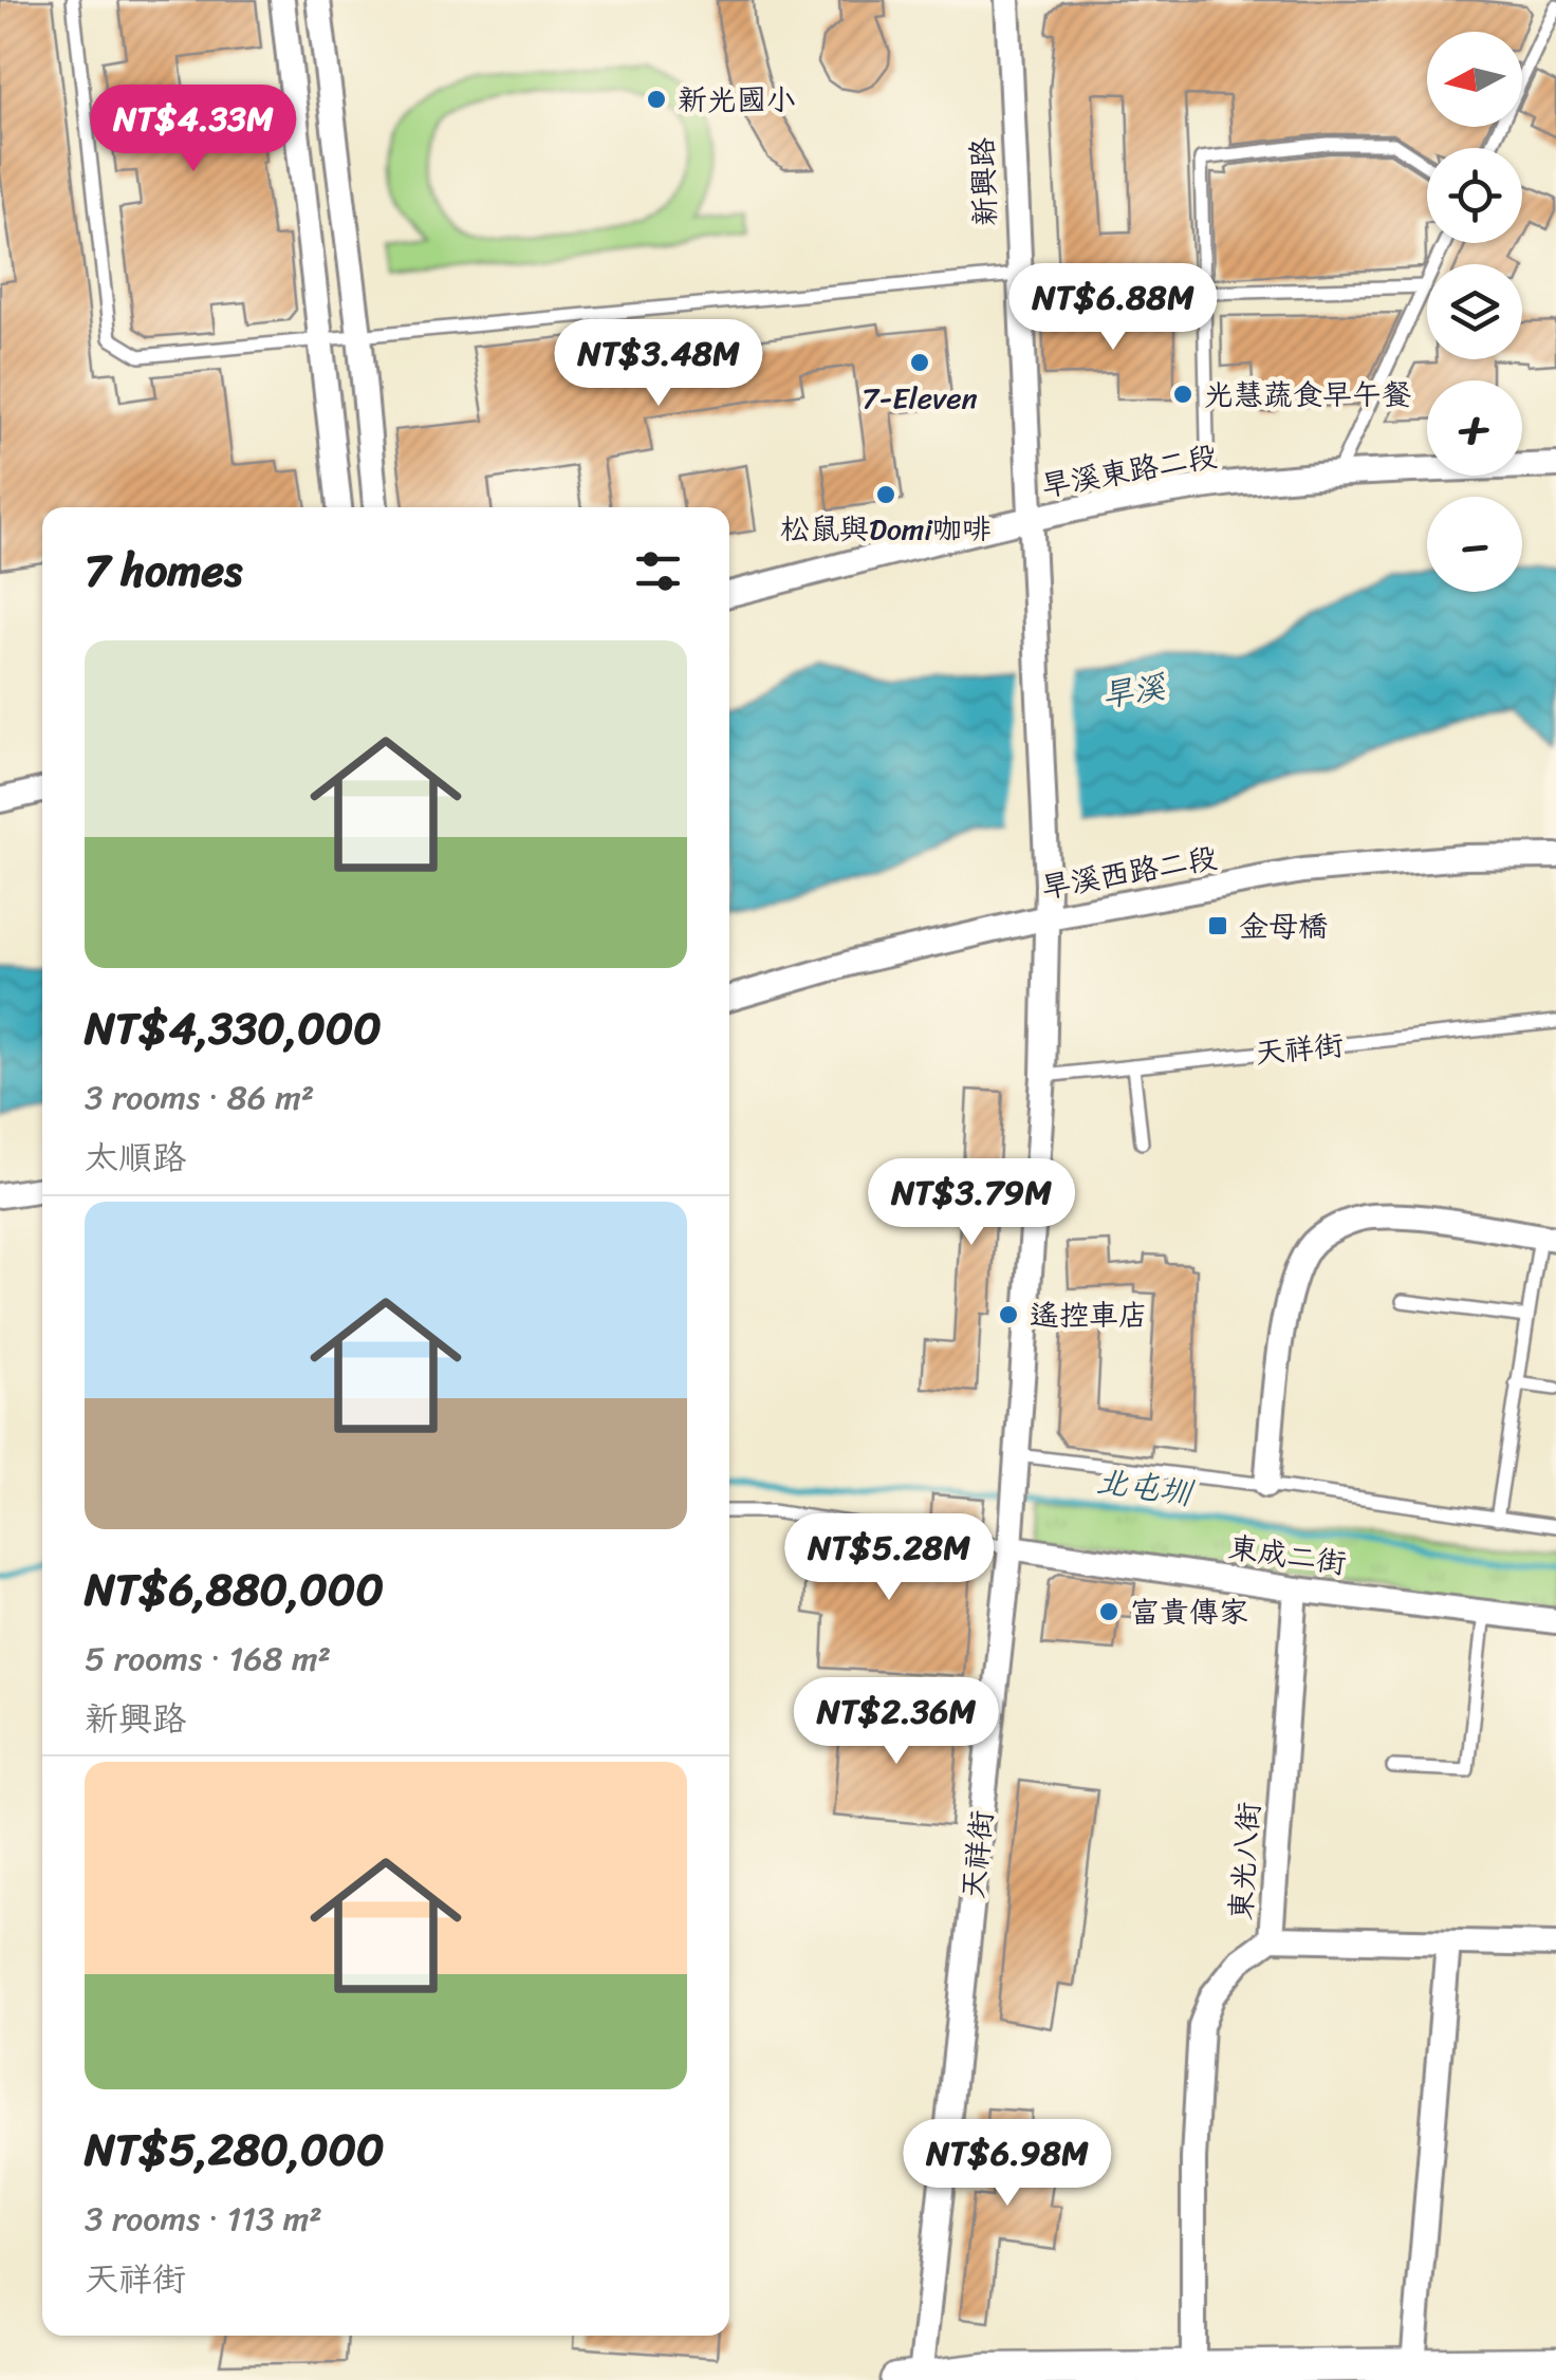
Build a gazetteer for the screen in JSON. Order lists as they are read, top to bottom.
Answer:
{
  "streets": {
    "street": [
      "新興路",
      "旱溪東路二段",
      "旱溪西路二段",
      "天祥街",
      "東成二街",
      "東光八街"
    ]
  },
  "crossings": [
    ["新興路", "旱溪東路二段"],
    ["新興路", "天祥街"],
    ["旱溪西路二段", "天祥街"],
    ["天祥街", "東成二街"],
    ["東成二街", "東光八街"]
  ],
  "water": ["旱溪", "北屯圳"],
  "places": {
    "other": [
      "新光國小",
      "7-Eleven",
      "光慧蔬食早午餐",
      "松鼠與Domi咖啡",
      "遙控車店",
      "富貴傳家"
    ],
    "transit": ["金母橋"]
  },
  "north": "left",
  "page": {
    "map_buttons": ["+", "−"],
    "price": [
      "NT$4.33M",
      "NT$6.88M",
      "NT$3.48M",
      "NT$3.79M",
      "NT$5.28M",
      "NT$2.36M",
      "NT$6.98M"
    ],
    "heading": "7 homes",
    "list": [
      {
        "name": "NT$4,330,000",
        "note": "3 rooms · 86 m² · 太順路"
      },
      {
        "name": "NT$6,880,000",
        "note": "5 rooms · 168 m² · 新興路"
      },
      {
        "name": "NT$5,280,000",
        "note": "3 rooms · 113 m² · 天祥街"
      }
    ]
  }
}
